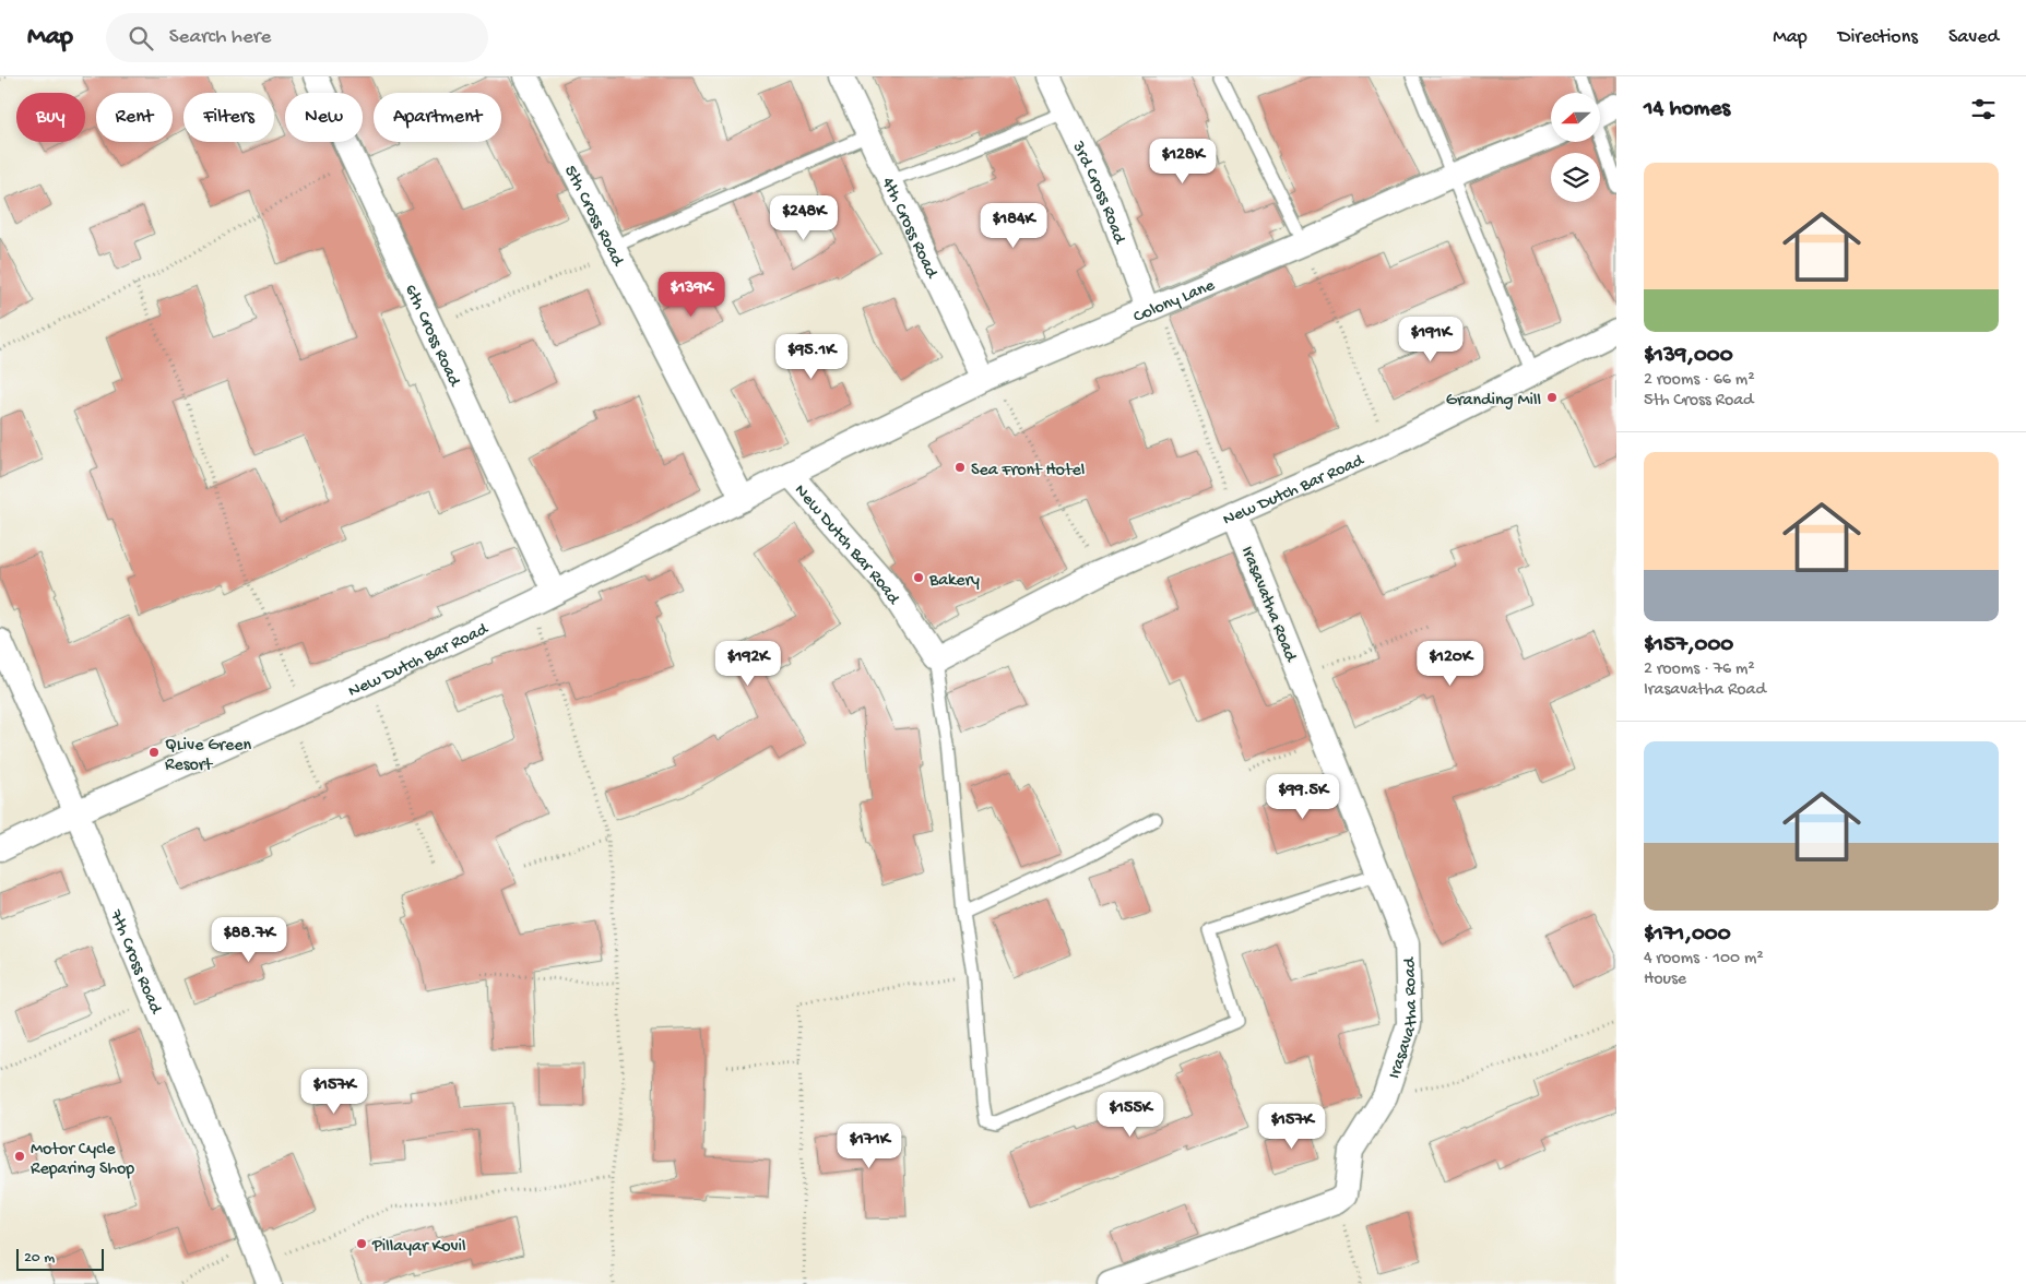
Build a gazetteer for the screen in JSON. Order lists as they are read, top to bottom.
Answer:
{
  "streets": {
    "street": [
      "3rd Cross Road",
      "5th Cross Road",
      "4th Cross Road",
      "Colony Lane",
      "6th Cross Road",
      "New Dutch Bar Road",
      "Irasavatha Road",
      "7th Cross Road"
    ]
  },
  "crossings": [
    ["3rd Cross Road", "Colony Lane"],
    ["5th Cross Road", "New Dutch Bar Road"],
    ["4th Cross Road", "Colony Lane"],
    ["Colony Lane", "New Dutch Bar Road"],
    ["6th Cross Road", "New Dutch Bar Road"],
    ["New Dutch Bar Road", "Irasavatha Road"],
    ["New Dutch Bar Road", "7th Cross Road"]
  ],
  "places": [
    "Granding Mill",
    "Sea Front Hotel",
    "Bakery",
    "QLive Green Resort",
    "Motor Cycle Reparing Shop",
    "Pillayar Kovil"
  ],
  "scale_bar": "20 m",
  "north": "left",
  "page": {
    "header": "Map",
    "search": "Search here",
    "nav": ["Map", "Directions", "Saved"],
    "heading": "14 homes",
    "chip": [
      "Buy",
      "Rent",
      "Filters",
      "New",
      "Apartment"
    ],
    "price": [
      "$128K",
      "$248K",
      "$184K",
      "$139K",
      "$191K",
      "$95.1K",
      "$192K",
      "$120K",
      "$99.5K",
      "$88.7K",
      "$157K",
      "$155K",
      "$157K",
      "$171K"
    ],
    "list": [
      {
        "name": "$139,000",
        "note": "2 rooms · 66 m² · 5th Cross Road"
      },
      {
        "name": "$157,000",
        "note": "2 rooms · 76 m² · Irasavatha Road"
      },
      {
        "name": "$171,000",
        "note": "4 rooms · 100 m² · House"
      }
    ],
    "scale": "20 m"
  }
}
